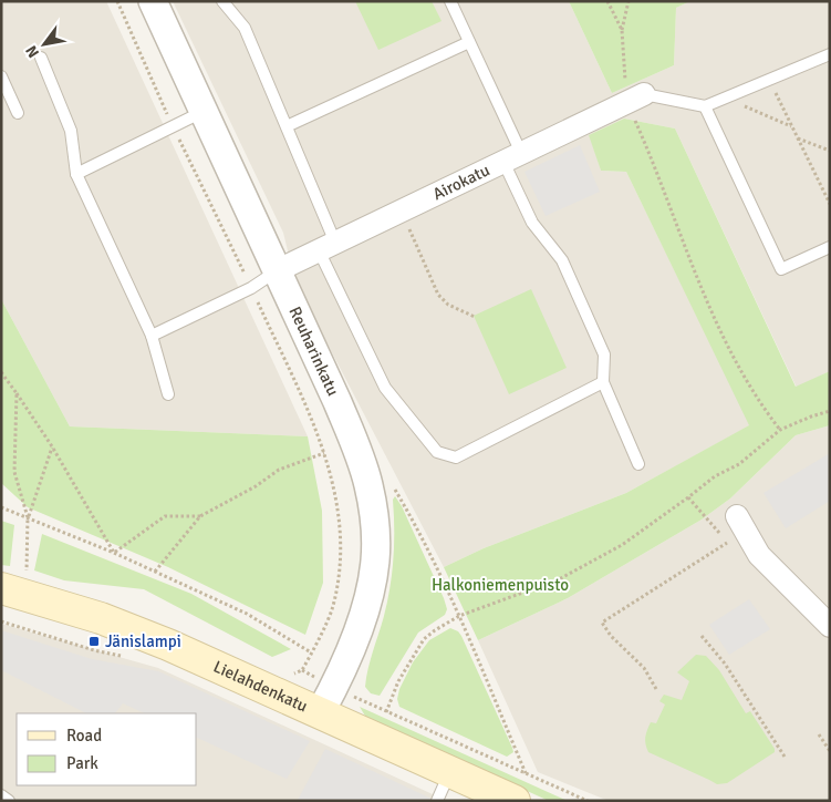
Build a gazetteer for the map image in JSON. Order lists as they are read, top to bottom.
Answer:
{
  "streets": {
    "main road": ["Lielahdenkatu"],
    "street": ["Airokatu", "Reuharinkatu"]
  },
  "crossings": [
    ["Airokatu", "Reuharinkatu"],
    ["Reuharinkatu", "Lielahdenkatu"]
  ],
  "parks": ["Halkoniemenpuisto"],
  "places": {
    "transit": ["Jänislampi"]
  },
  "legend": ["Road", "Park"],
  "north": "bottom left"
}
